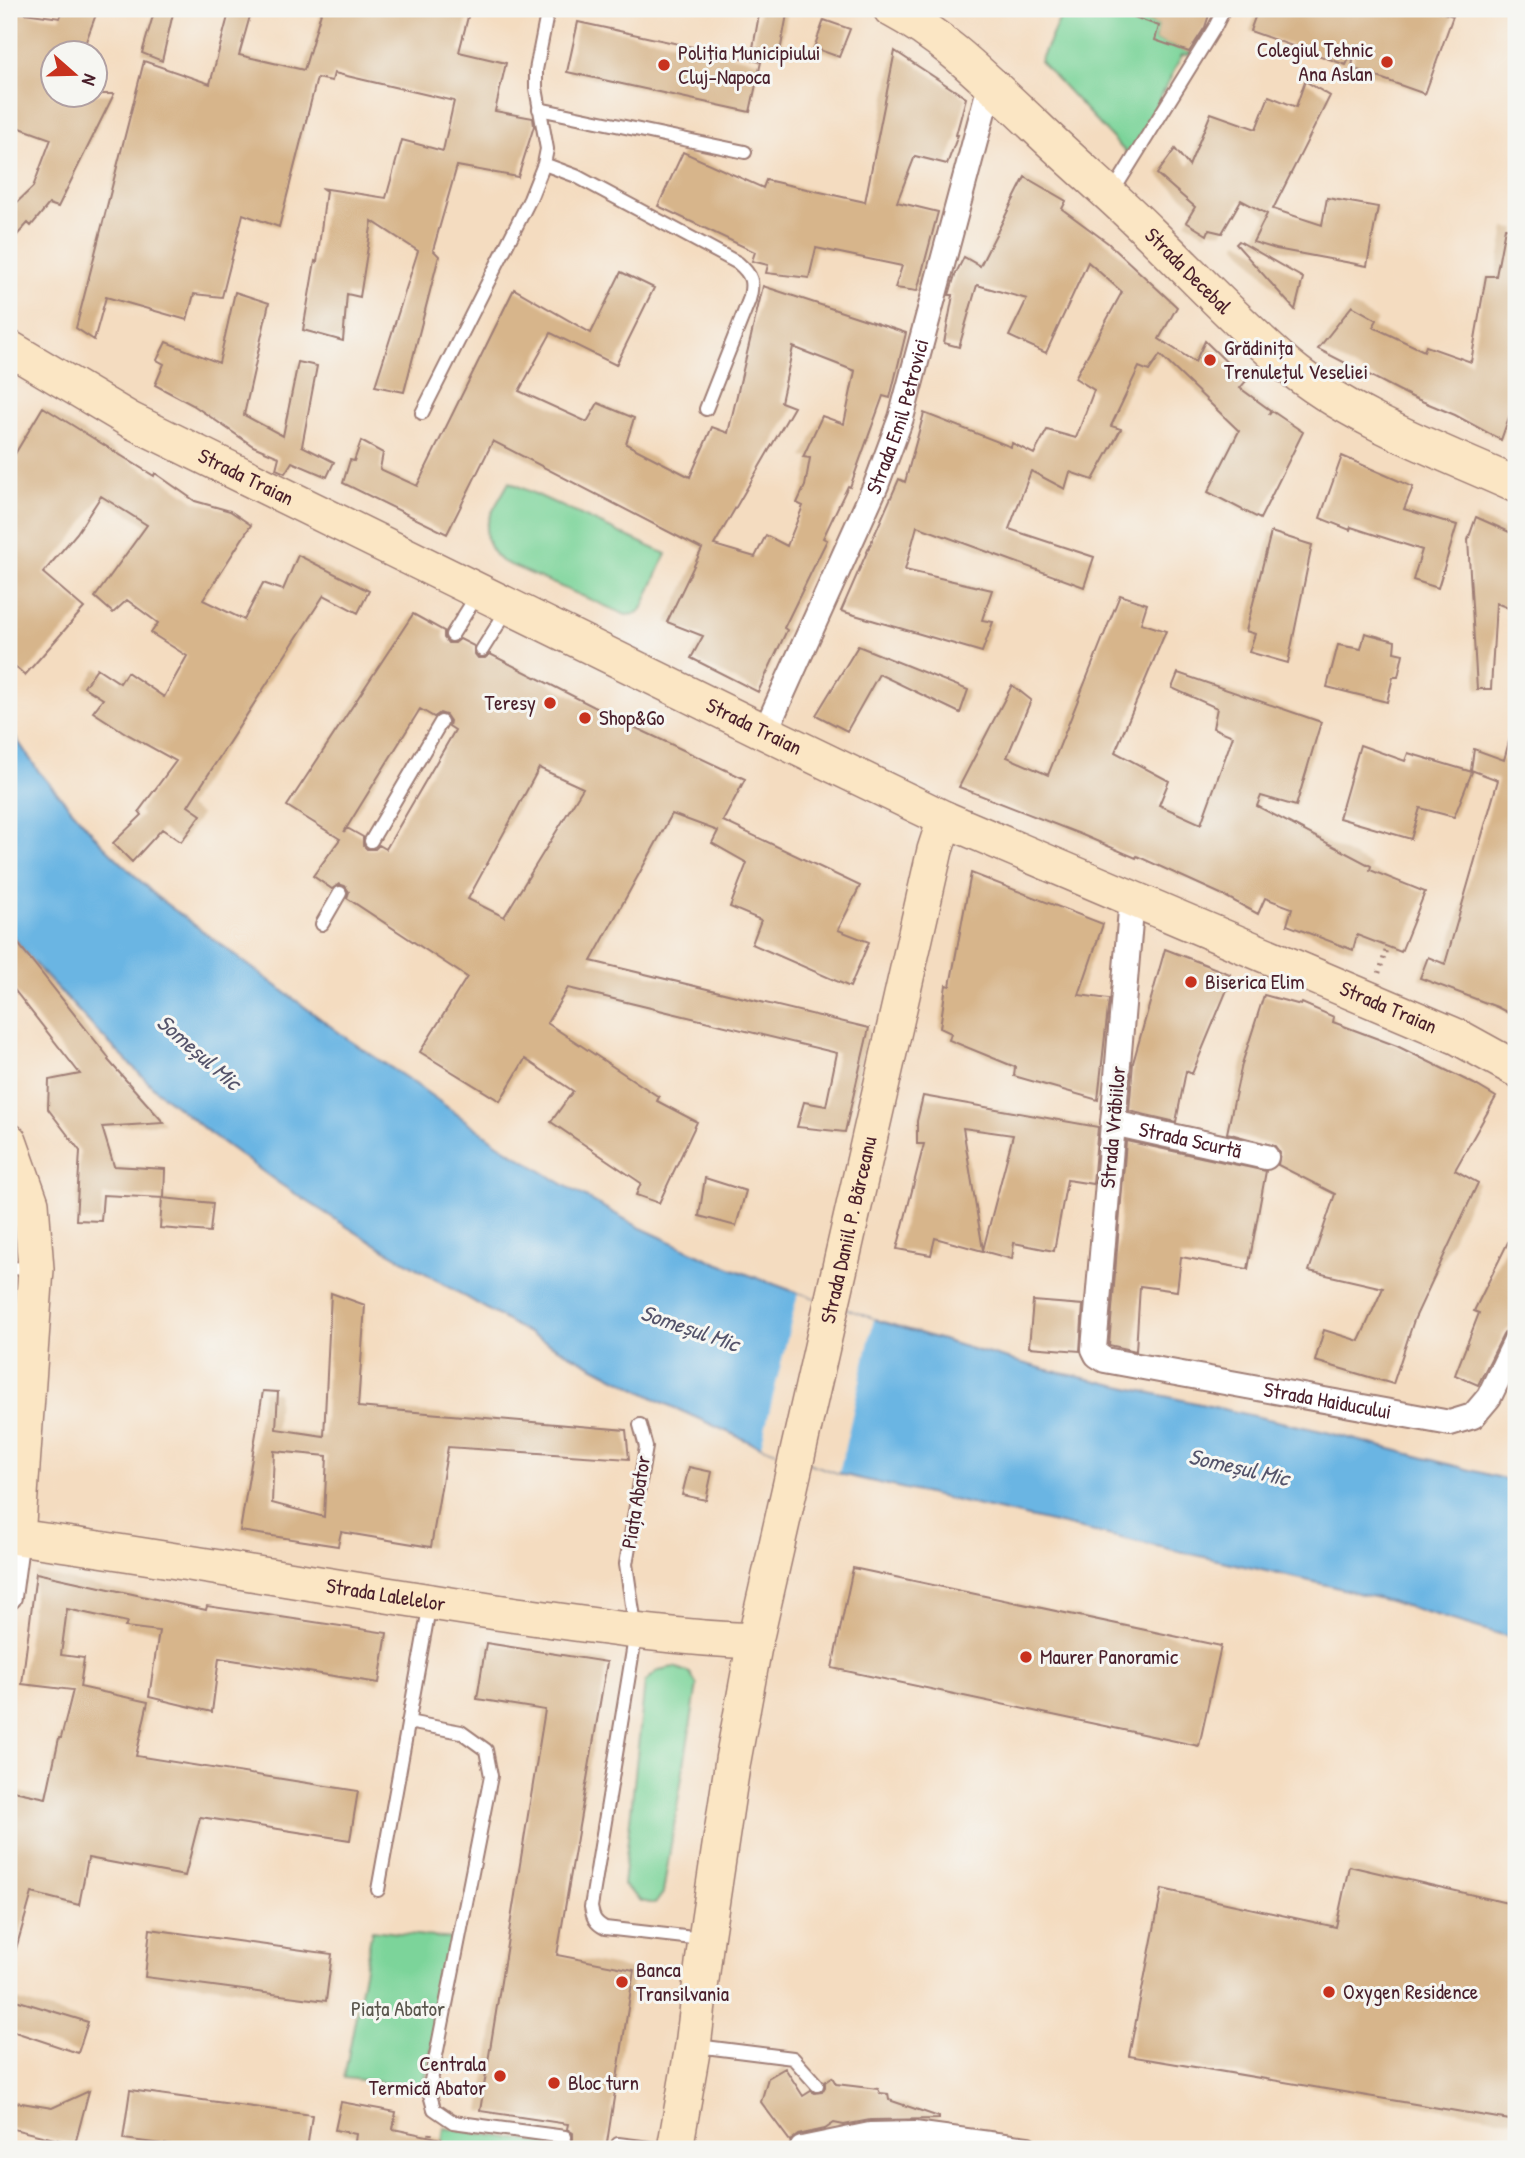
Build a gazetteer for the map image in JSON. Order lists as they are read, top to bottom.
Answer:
{
  "streets": {
    "main road": [
      "Strada Decebal",
      "Strada Traian",
      "Strada Daniil P. Bărceanu",
      "Strada Lalelelor"
    ],
    "street": [
      "Strada Emil Petrovici",
      "Strada Vrăbiilor",
      "Strada Scurtă",
      "Strada Haiducului"
    ],
    "lane": ["Piața Abator"]
  },
  "crossings": [
    ["Strada Decebal", "Strada Emil Petrovici"],
    ["Strada Emil Petrovici", "Strada Traian"],
    ["Strada Traian", "Strada Vrăbiilor"],
    ["Strada Traian", "Strada Daniil P. Bărceanu"],
    ["Strada Vrăbiilor", "Strada Scurtă"],
    ["Strada Vrăbiilor", "Strada Haiducului"],
    ["Strada Daniil P. Bărceanu", "Strada Lalelelor"],
    ["Piața Abator", "Strada Lalelelor"]
  ],
  "water": ["Someșul Mic"],
  "parks": ["Piața Abator"],
  "places": [
    "Colegiul Tehnic Ana Aslan",
    "Poliția Municipiului Cluj-Napoca",
    "Grădinița Trenulețul Veseliei",
    "Teresy",
    "Shop&Go",
    "Biserica Elim",
    "Maurer Panoramic",
    "Banca Transilvania",
    "Oxygen Residence",
    "Centrala Termică Abator",
    "Bloc turn"
  ],
  "north": "right"
}
